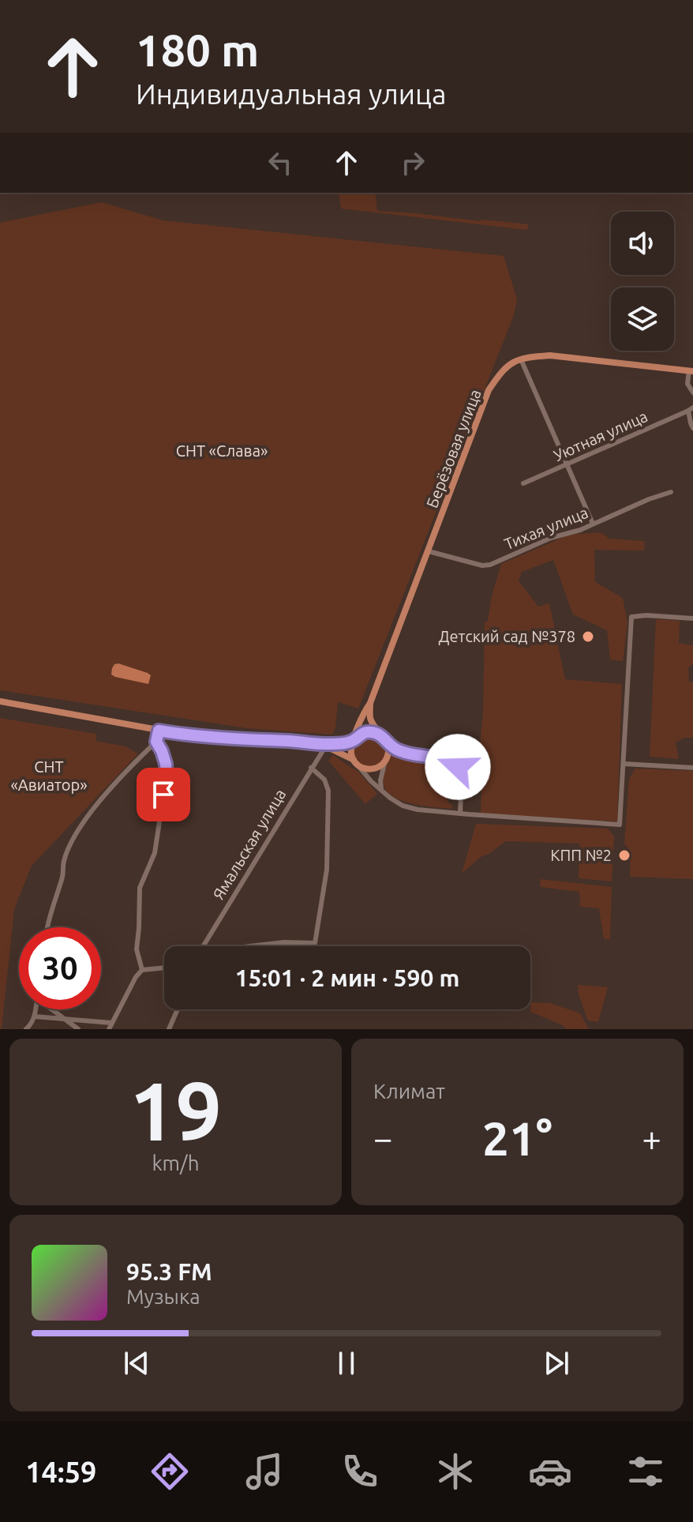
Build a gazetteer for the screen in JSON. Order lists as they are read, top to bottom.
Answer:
{
  "streets": {
    "main road": ["Берёзовая улица"],
    "street": ["Уютная улица", "Тихая улица", "Ямальская улица"]
  },
  "crossings": [
    ["Берёзовая улица", "Тихая улица"]
  ],
  "parks": ["СНТ «Слава»", "СНТ «Авиатор»"],
  "places": ["Детский сад №378", "КПП №2"],
  "page": {
    "turn": ["180 m", "Индивидуальная улица"],
    "limit": "30",
    "trip": "15:01 · 2 мин · 590 m",
    "tile": [
      ["19", "km/h"],
      "Климат"
    ],
    "heat": ["−", "21°", "+"],
    "song": ["95.3 FM", "Музыка"],
    "tabs": "14:59"
  }
}
